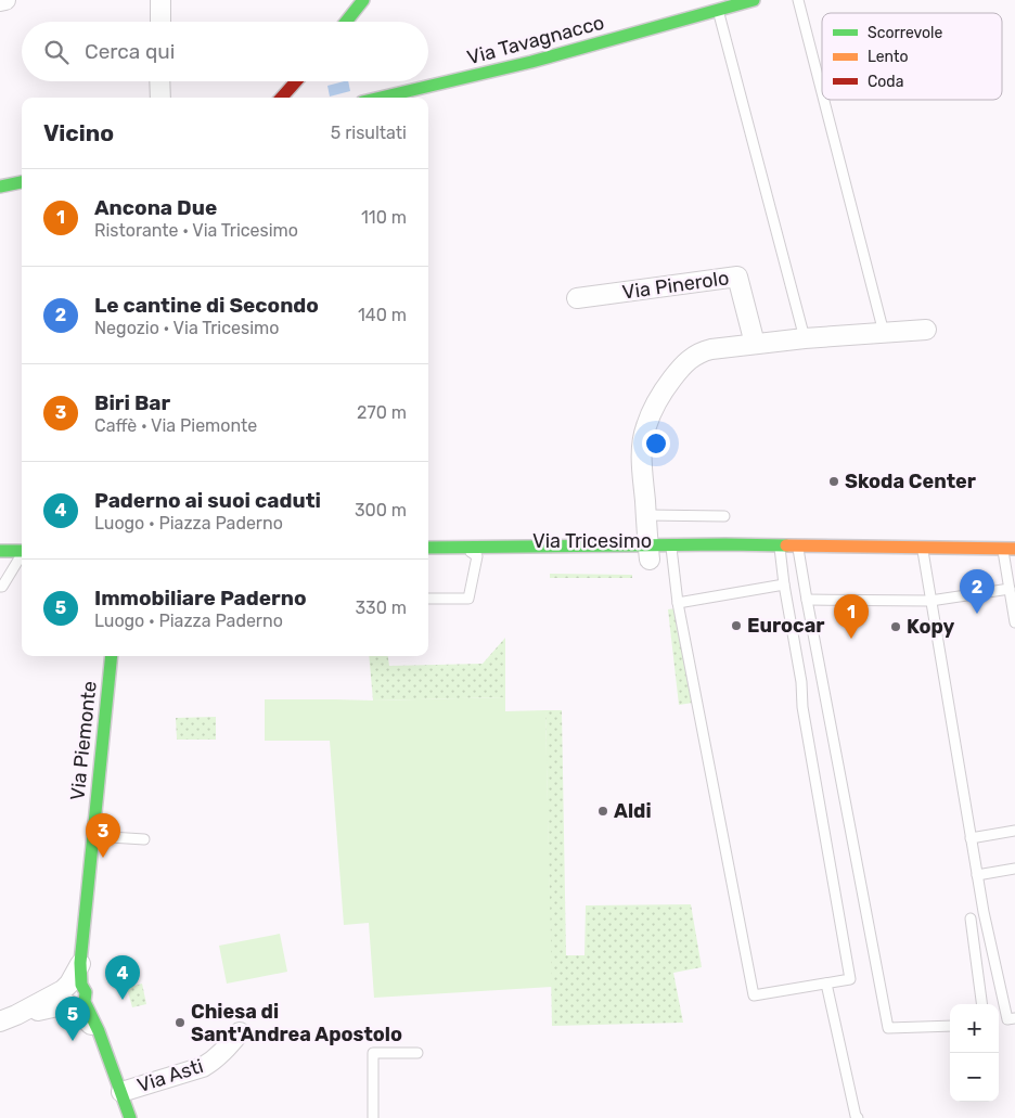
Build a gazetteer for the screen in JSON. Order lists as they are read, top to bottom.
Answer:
{
  "streets": {
    "street": [
      "Via Tavagnacco",
      "Via Pinerolo",
      "Via Tricesimo",
      "Via Piemonte",
      "Via Asti"
    ]
  },
  "places": [
    "Skoda Center",
    "Eurocar",
    "Kopy",
    "Aldi",
    "Chiesa di Sant'Andrea Apostolo"
  ],
  "legend": ["Scorrevole", "Lento", "Coda"],
  "page": {
    "search": "Cerca qui",
    "heading": ["Vicino", "5 risultati"],
    "list": [
      {
        "mark": "1",
        "name": "Ancona Due",
        "note": "Ristorante · Via Tricesimo",
        "value": "110 m"
      },
      {
        "mark": "2",
        "name": "Le cantine di Secondo",
        "note": "Negozio · Via Tricesimo",
        "value": "140 m"
      },
      {
        "mark": "3",
        "name": "Biri Bar",
        "note": "Caffè · Via Piemonte",
        "value": "270 m"
      },
      {
        "mark": "4",
        "name": "Paderno ai suoi caduti",
        "note": "Luogo · Piazza Paderno",
        "value": "300 m"
      },
      {
        "mark": "5",
        "name": "Immobiliare Paderno",
        "note": "Luogo · Piazza Paderno",
        "value": "330 m"
      }
    ],
    "pins": [
      "2",
      "1",
      "3",
      "4",
      "5"
    ],
    "map_buttons": ["+", "−"]
  }
}
